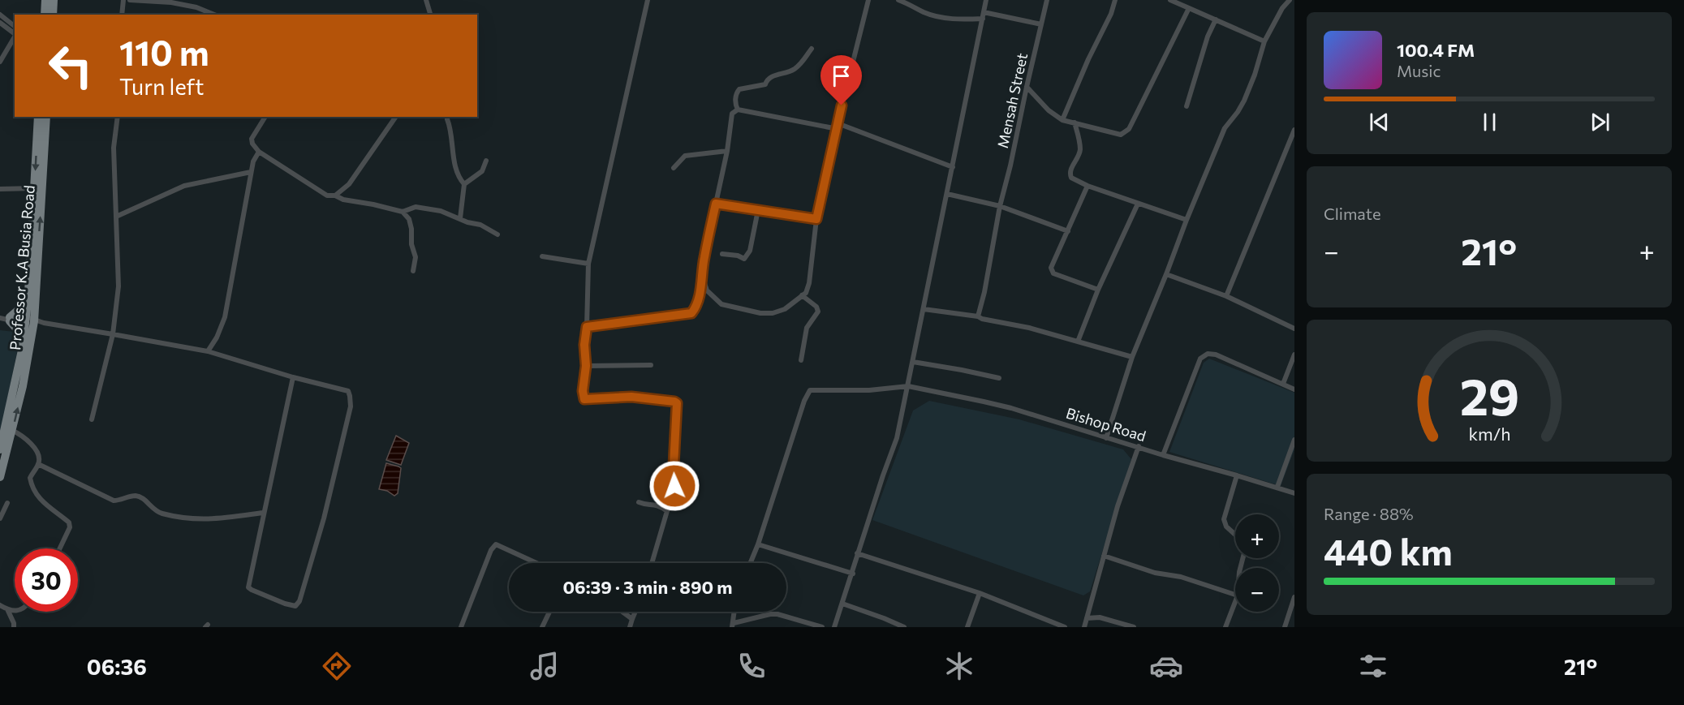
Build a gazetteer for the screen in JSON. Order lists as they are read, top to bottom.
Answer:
{
  "streets": {
    "main road": ["Professor K.A Busia Road"],
    "street": ["Mensah Street", "Bishop Road"]
  },
  "page": {
    "turn": ["110 m", "Turn left"],
    "song": ["100.4 FM", "Music"],
    "tile": [
      "Climate",
      ["Range · 88%", "440 km"]
    ],
    "heat": ["−", "21°", "+"],
    "map_buttons": ["+", "−"],
    "limit": "30",
    "trip": "06:39 · 3 min · 890 m",
    "tabs": ["06:36", "21°"],
    "gauge": ["29", "km/h"]
  }
}
